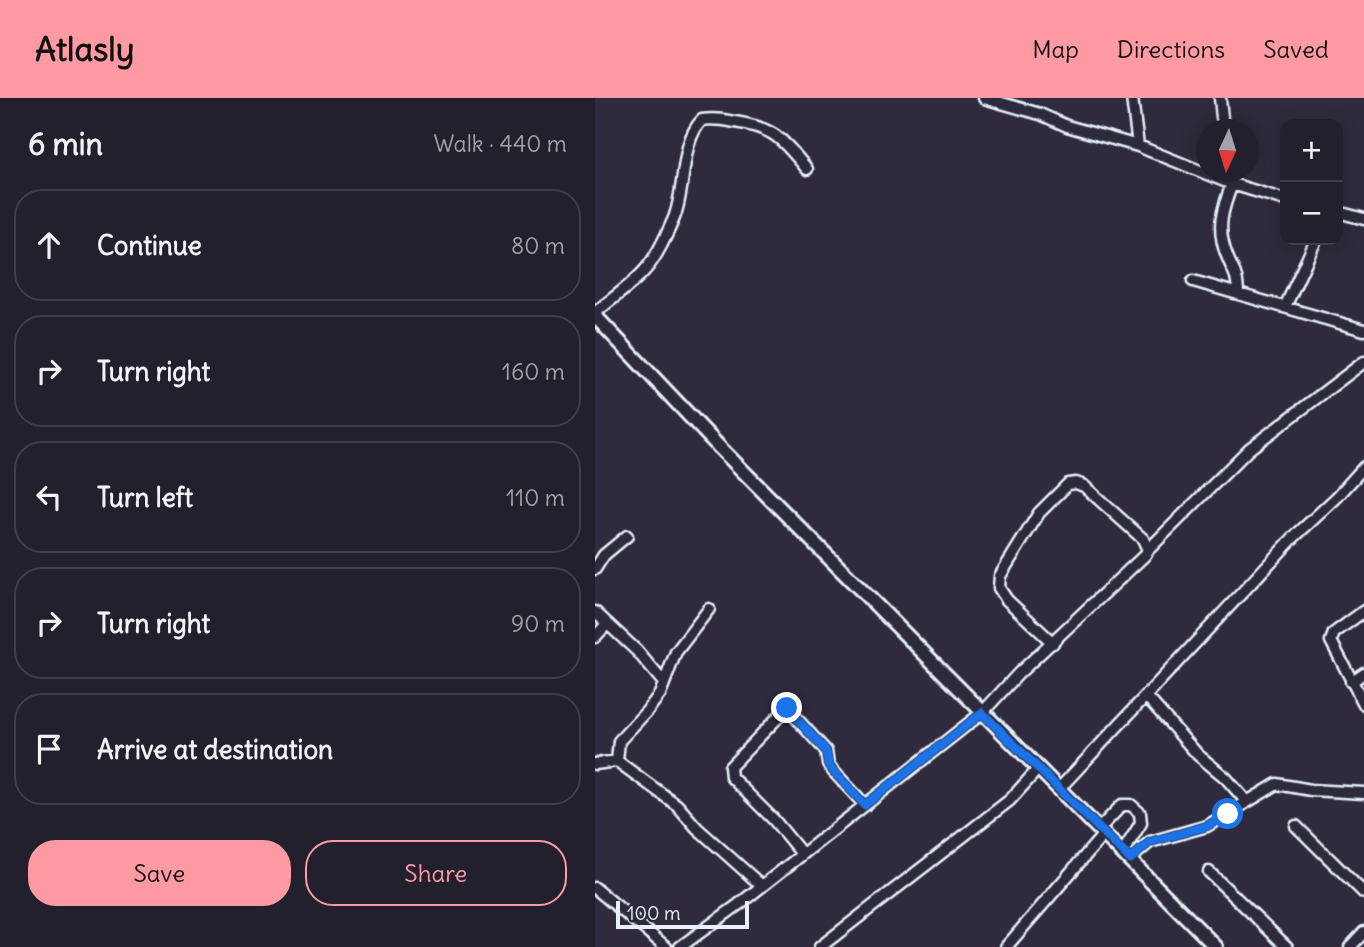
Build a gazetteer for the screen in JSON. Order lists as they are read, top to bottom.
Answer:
{
  "scale_bar": "100 m",
  "north": "bottom",
  "page": {
    "header": "Atlasly",
    "nav": ["Map", "Directions", "Saved"],
    "heading": ["6 min", "Walk · 440 m"],
    "map_buttons": ["+", "−"],
    "list": [
      ["Continue", "80 m"],
      ["Turn right", "160 m"],
      ["Turn left", "110 m"],
      ["Turn right", "90 m"],
      "Arrive at destination"
    ],
    "buttons": ["Save", "Share"],
    "scale": "100 m"
  }
}
